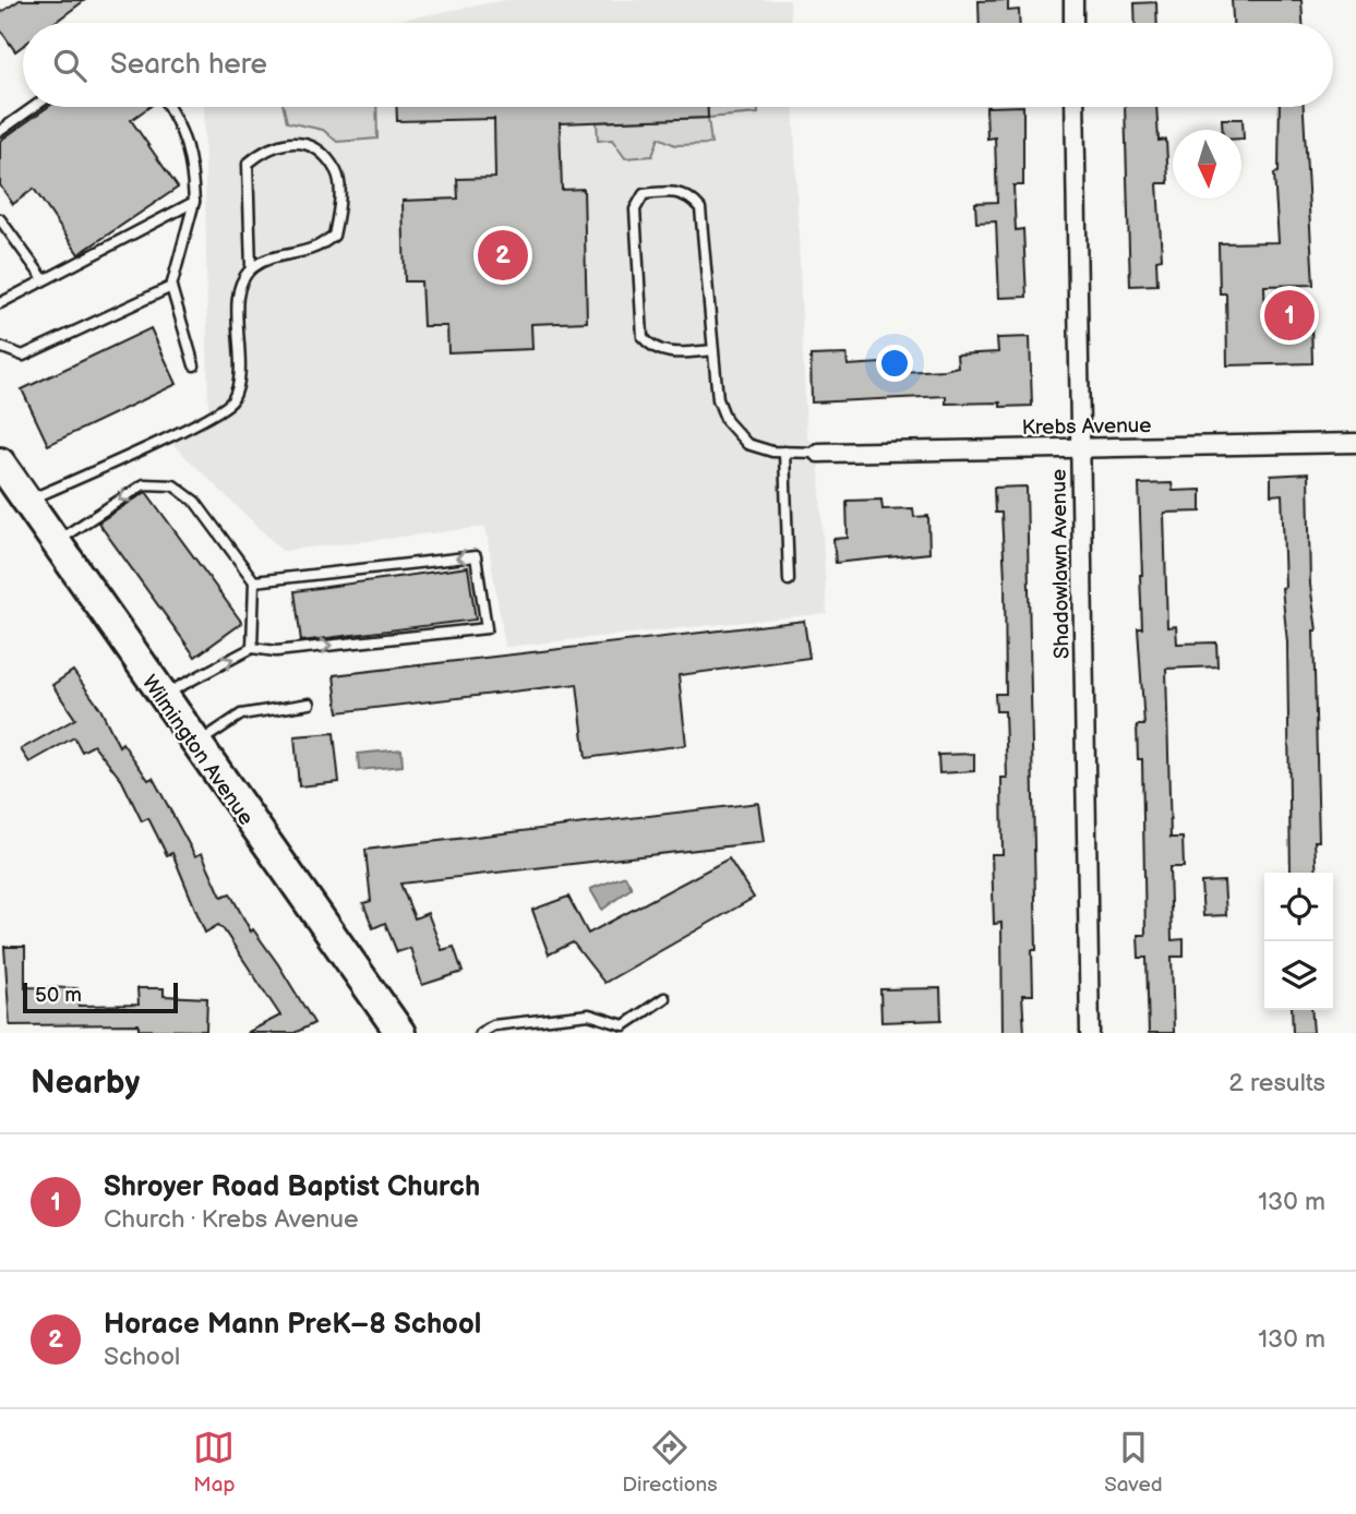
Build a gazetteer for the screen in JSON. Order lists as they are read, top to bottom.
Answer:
{
  "streets": {
    "main road": ["Wilmington Avenue"],
    "street": ["Krebs Avenue", "Shadowlawn Avenue"]
  },
  "crossings": [
    ["Krebs Avenue", "Shadowlawn Avenue"]
  ],
  "scale_bar": "50 m",
  "north": "bottom",
  "page": {
    "search": "Search here",
    "pins": ["2", "1"],
    "scale": "50 m",
    "heading": ["Nearby", "2 results"],
    "list": [
      {
        "mark": "1",
        "name": "Shroyer Road Baptist Church",
        "note": "Church · Krebs Avenue",
        "value": "130 m"
      },
      {
        "mark": "2",
        "name": "Horace Mann PreK–8 School",
        "note": "School",
        "value": "130 m"
      }
    ],
    "nav": ["Map", "Directions", "Saved"]
  }
}
